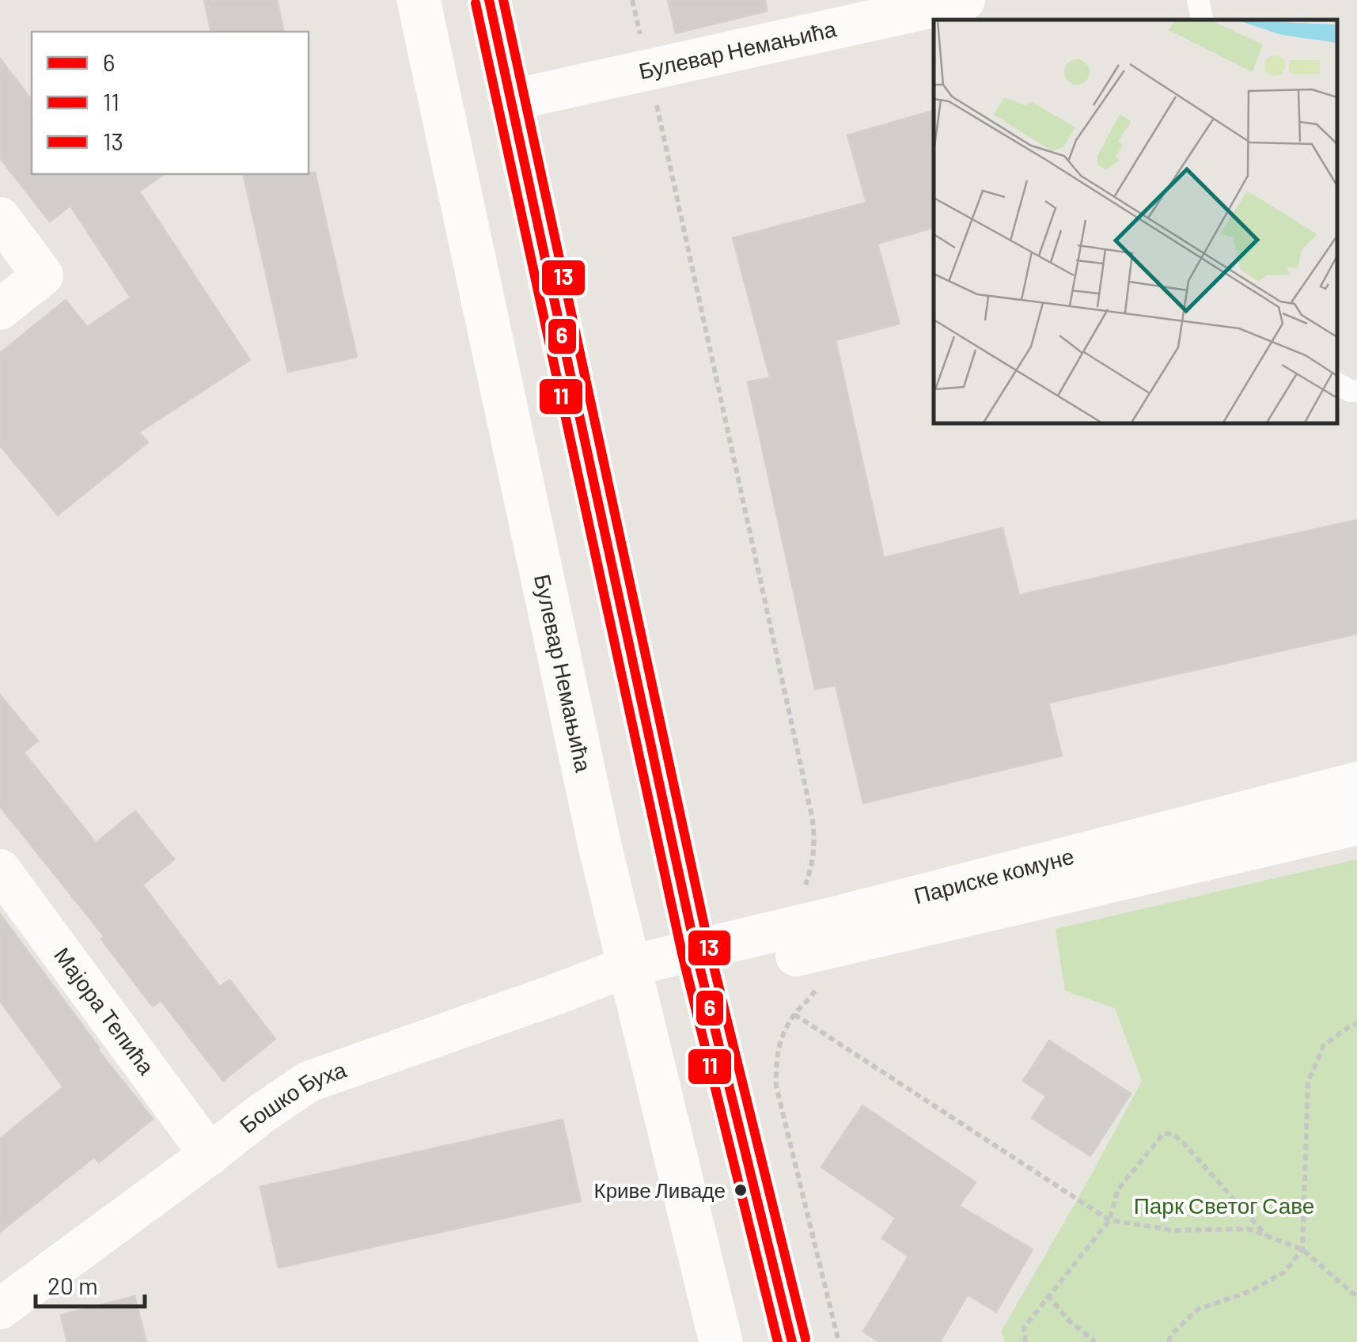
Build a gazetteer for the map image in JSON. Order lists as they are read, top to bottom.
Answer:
{
  "streets": {
    "street": [
      "Булевар Немањића",
      "Париске комуне",
      "Мајора Тепића",
      "Бошко Буха"
    ]
  },
  "crossings": [
    ["Булевар Немањића", "Париске комуне"],
    ["Булевар Немањића", "Бошко Буха"],
    ["Париске комуне", "Бошко Буха"],
    ["Мајора Тепића", "Бошко Буха"]
  ],
  "parks": ["Парк Светог Саве"],
  "places": ["Криве Ливаде"],
  "lines": ["transit line 6", "transit line 13", "transit line 11"],
  "legend": ["6", "11", "13"],
  "scale_bar": "20 m"
}
